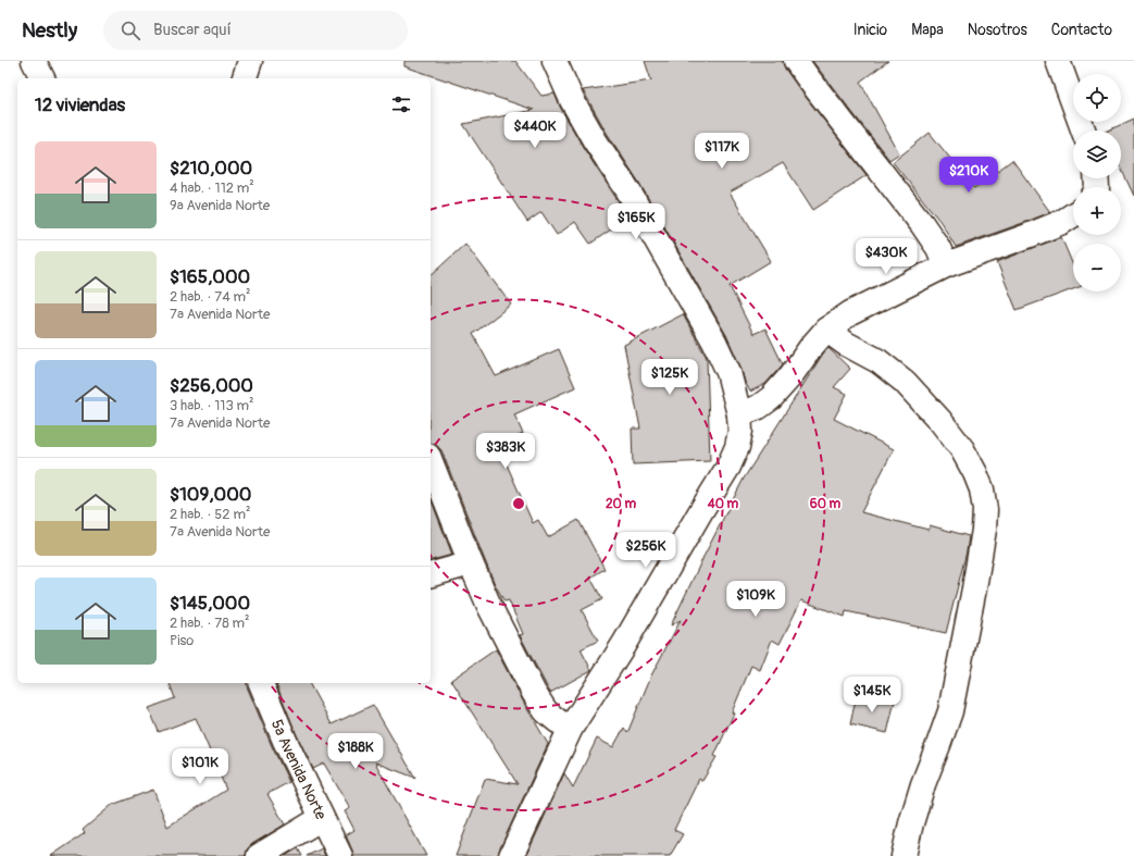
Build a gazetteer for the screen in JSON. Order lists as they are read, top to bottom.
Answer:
{
  "streets": {
    "street": ["5a Avenida Norte"]
  },
  "page": {
    "header": "Nestly",
    "search": "Buscar aquí",
    "nav": [
      "Inicio",
      "Mapa",
      "Nosotros",
      "Contacto"
    ],
    "map_buttons": ["+", "−"],
    "heading": "12 viviendas",
    "price": [
      "$440K",
      "$117K",
      "$210K",
      "$165K",
      "$430K",
      "$125K",
      "$383K",
      "$256K",
      "$109K",
      "$145K",
      "$188K",
      "$101K"
    ],
    "list": [
      {
        "name": "$210,000",
        "note": "4 hab. · 112 m² · 9a Avenida Norte"
      },
      {
        "name": "$165,000",
        "note": "2 hab. · 74 m² · 7a Avenida Norte"
      },
      {
        "name": "$256,000",
        "note": "3 hab. · 113 m² · 7a Avenida Norte"
      },
      {
        "name": "$109,000",
        "note": "2 hab. · 52 m² · 7a Avenida Norte"
      },
      {
        "name": "$145,000",
        "note": "2 hab. · 78 m² · Piso"
      }
    ]
  },
  "rings": ["20 m", "40 m", "60 m"]
}
